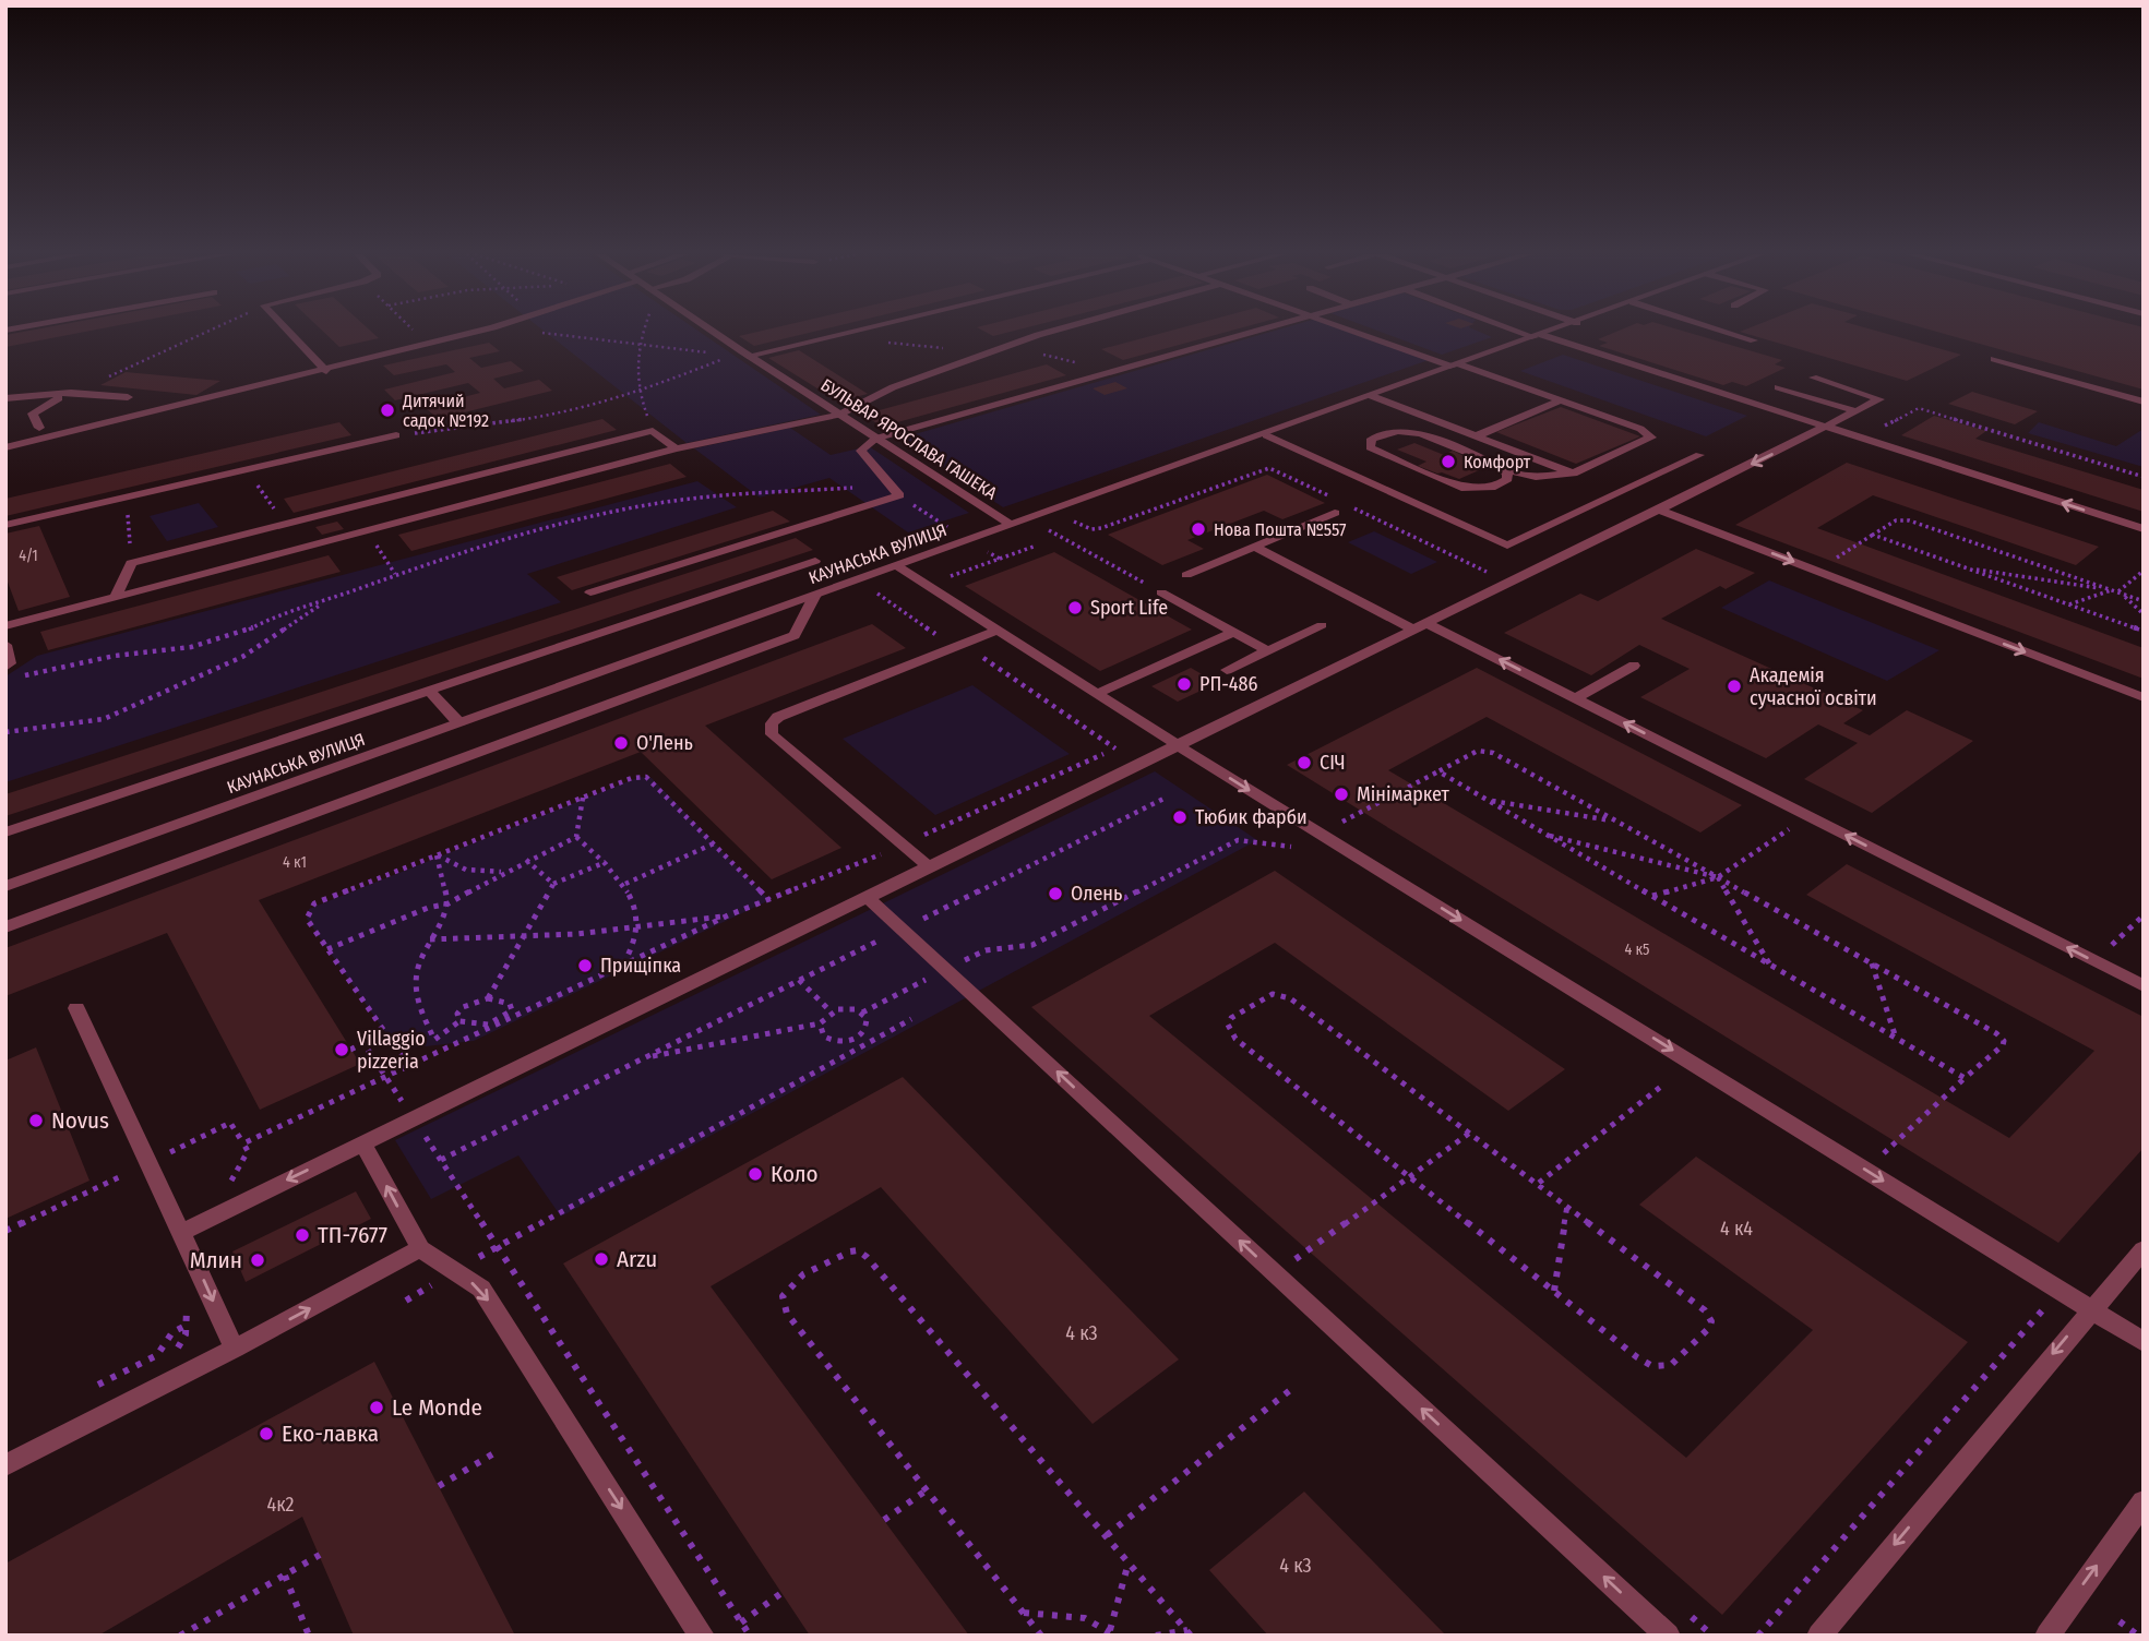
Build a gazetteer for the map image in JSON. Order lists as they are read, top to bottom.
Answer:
{
  "streets": {
    "street": ["БУЛЬВАР ЯРОСЛАВА ГАШЕКА", "КАУНАСЬКА ВУЛИЦЯ"]
  },
  "crossings": [
    ["БУЛЬВАР ЯРОСЛАВА ГАШЕКА", "КАУНАСЬКА ВУЛИЦЯ"]
  ],
  "places": [
    "Дитячий садок №192",
    "Комфорт",
    "Нова Пошта №557",
    "Sport Life",
    "РП-486",
    "Академія сучасної освіти",
    "О'Лень",
    "СІЧ",
    "Мінімаркет",
    "Тюбик фарби",
    "Олень",
    "Прищіпка",
    "Villaggio pizzeria",
    "Novus",
    "Коло",
    "ТП-7677",
    "Arzu",
    "Млин",
    "Le Monde",
    "Еко-лавка"
  ],
  "house_numbers": [
    "4/1",
    "4 к1",
    "4 к5",
    "4 к4",
    "4 к3",
    "4к2",
    "4 к3"
  ]
}
